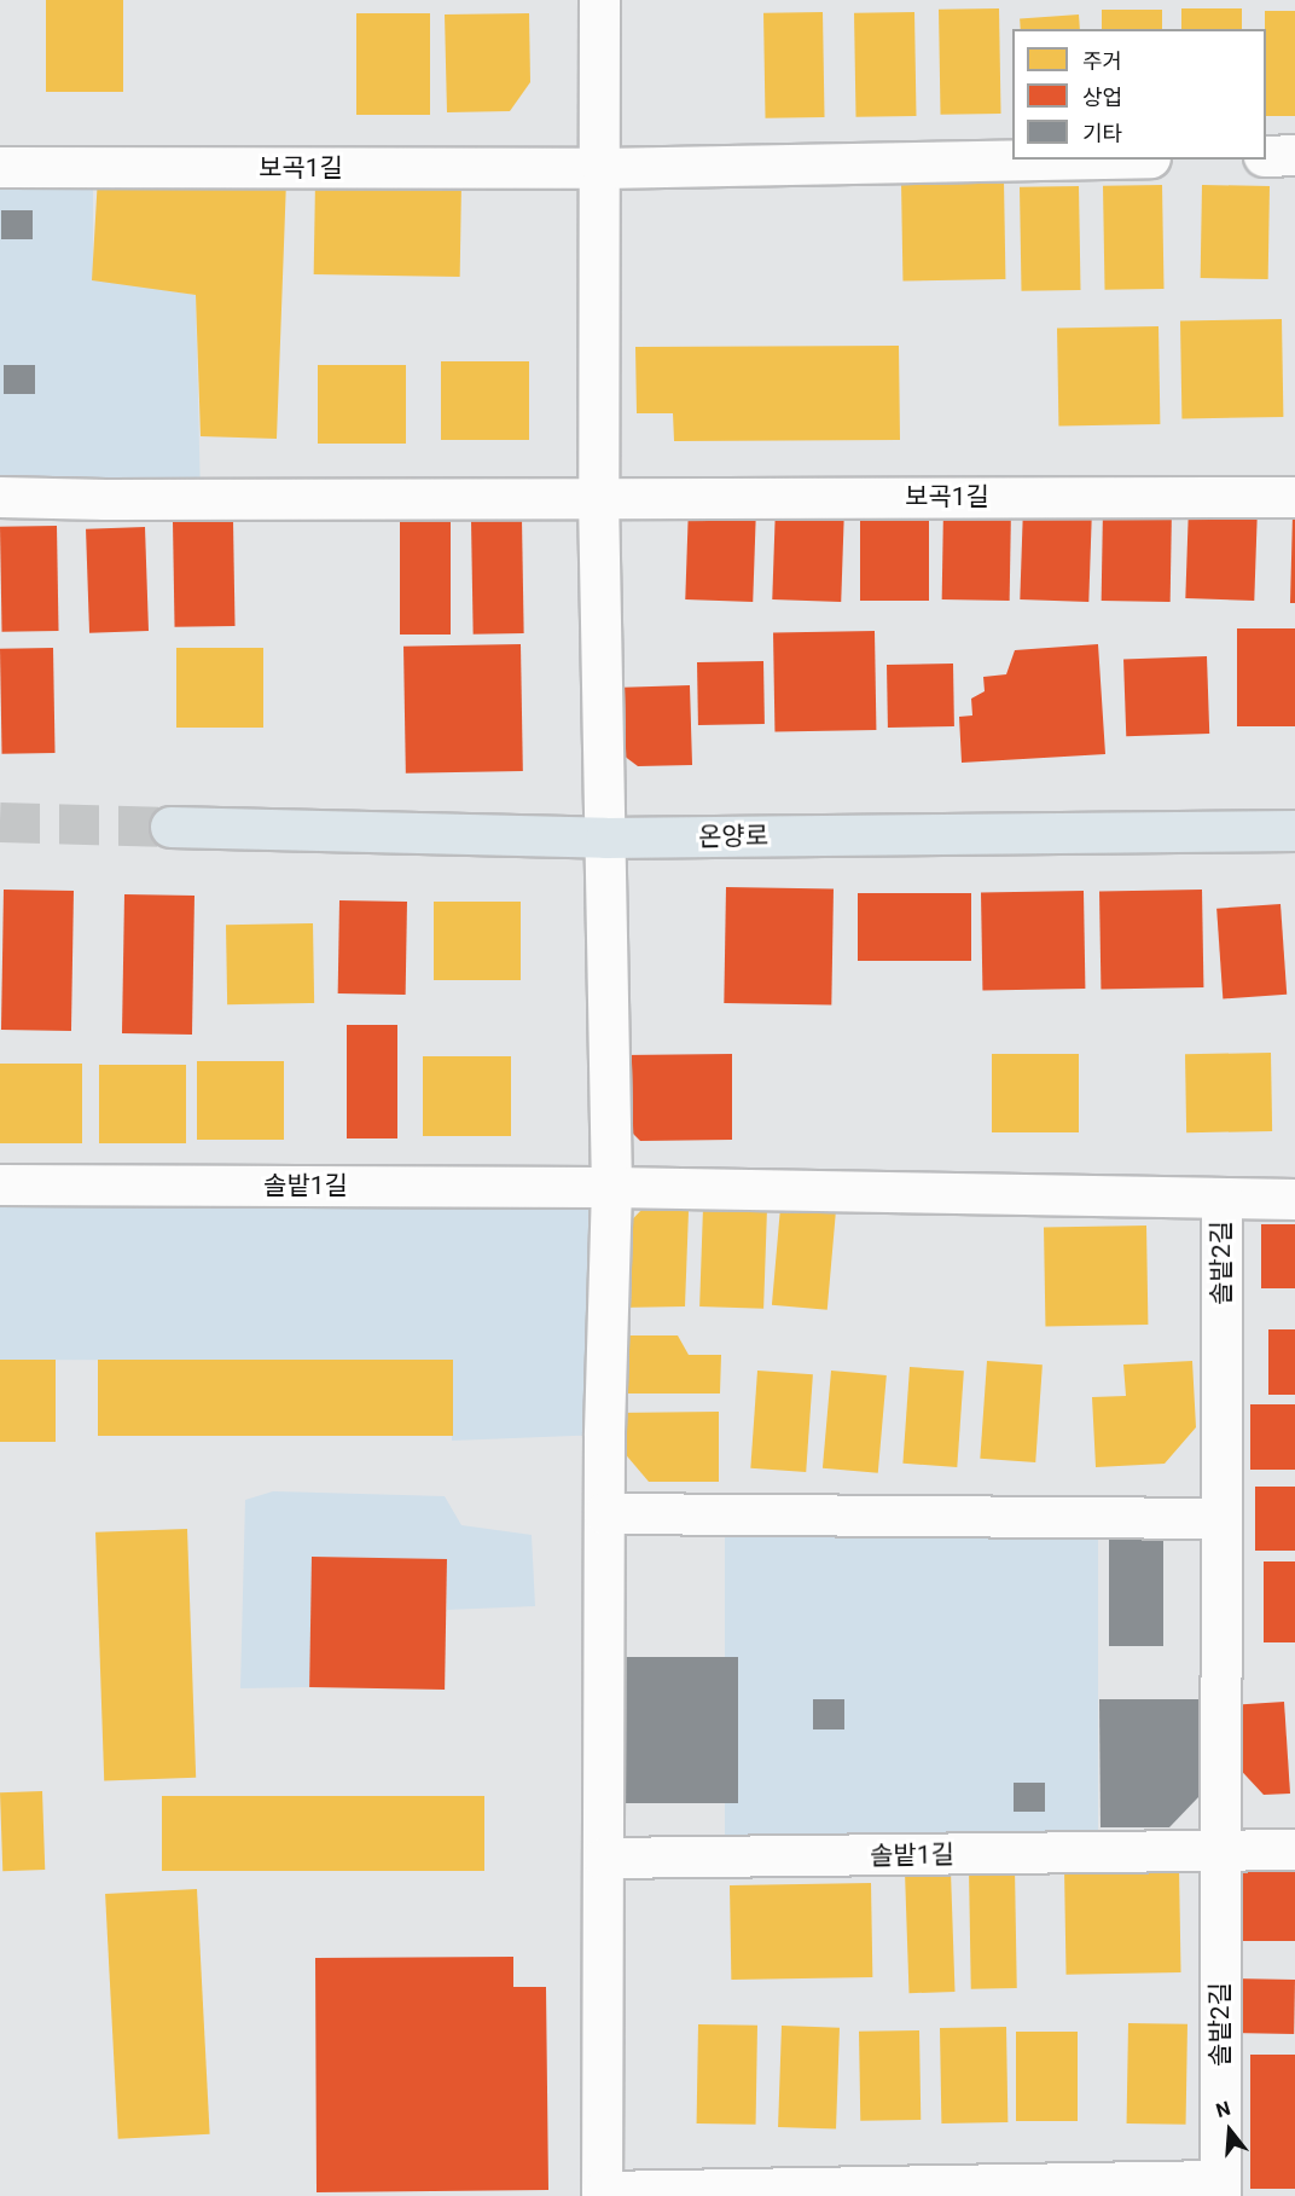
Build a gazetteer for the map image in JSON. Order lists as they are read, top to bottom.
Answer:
{
  "streets": {
    "main road": ["온양로"],
    "street": ["보곡1길", "솔밭1길", "솔밭2길"]
  },
  "crossings": [
    ["솔밭1길", "솔밭2길"]
  ],
  "legend": ["주거", "상업", "기타"],
  "north": "top"
}
